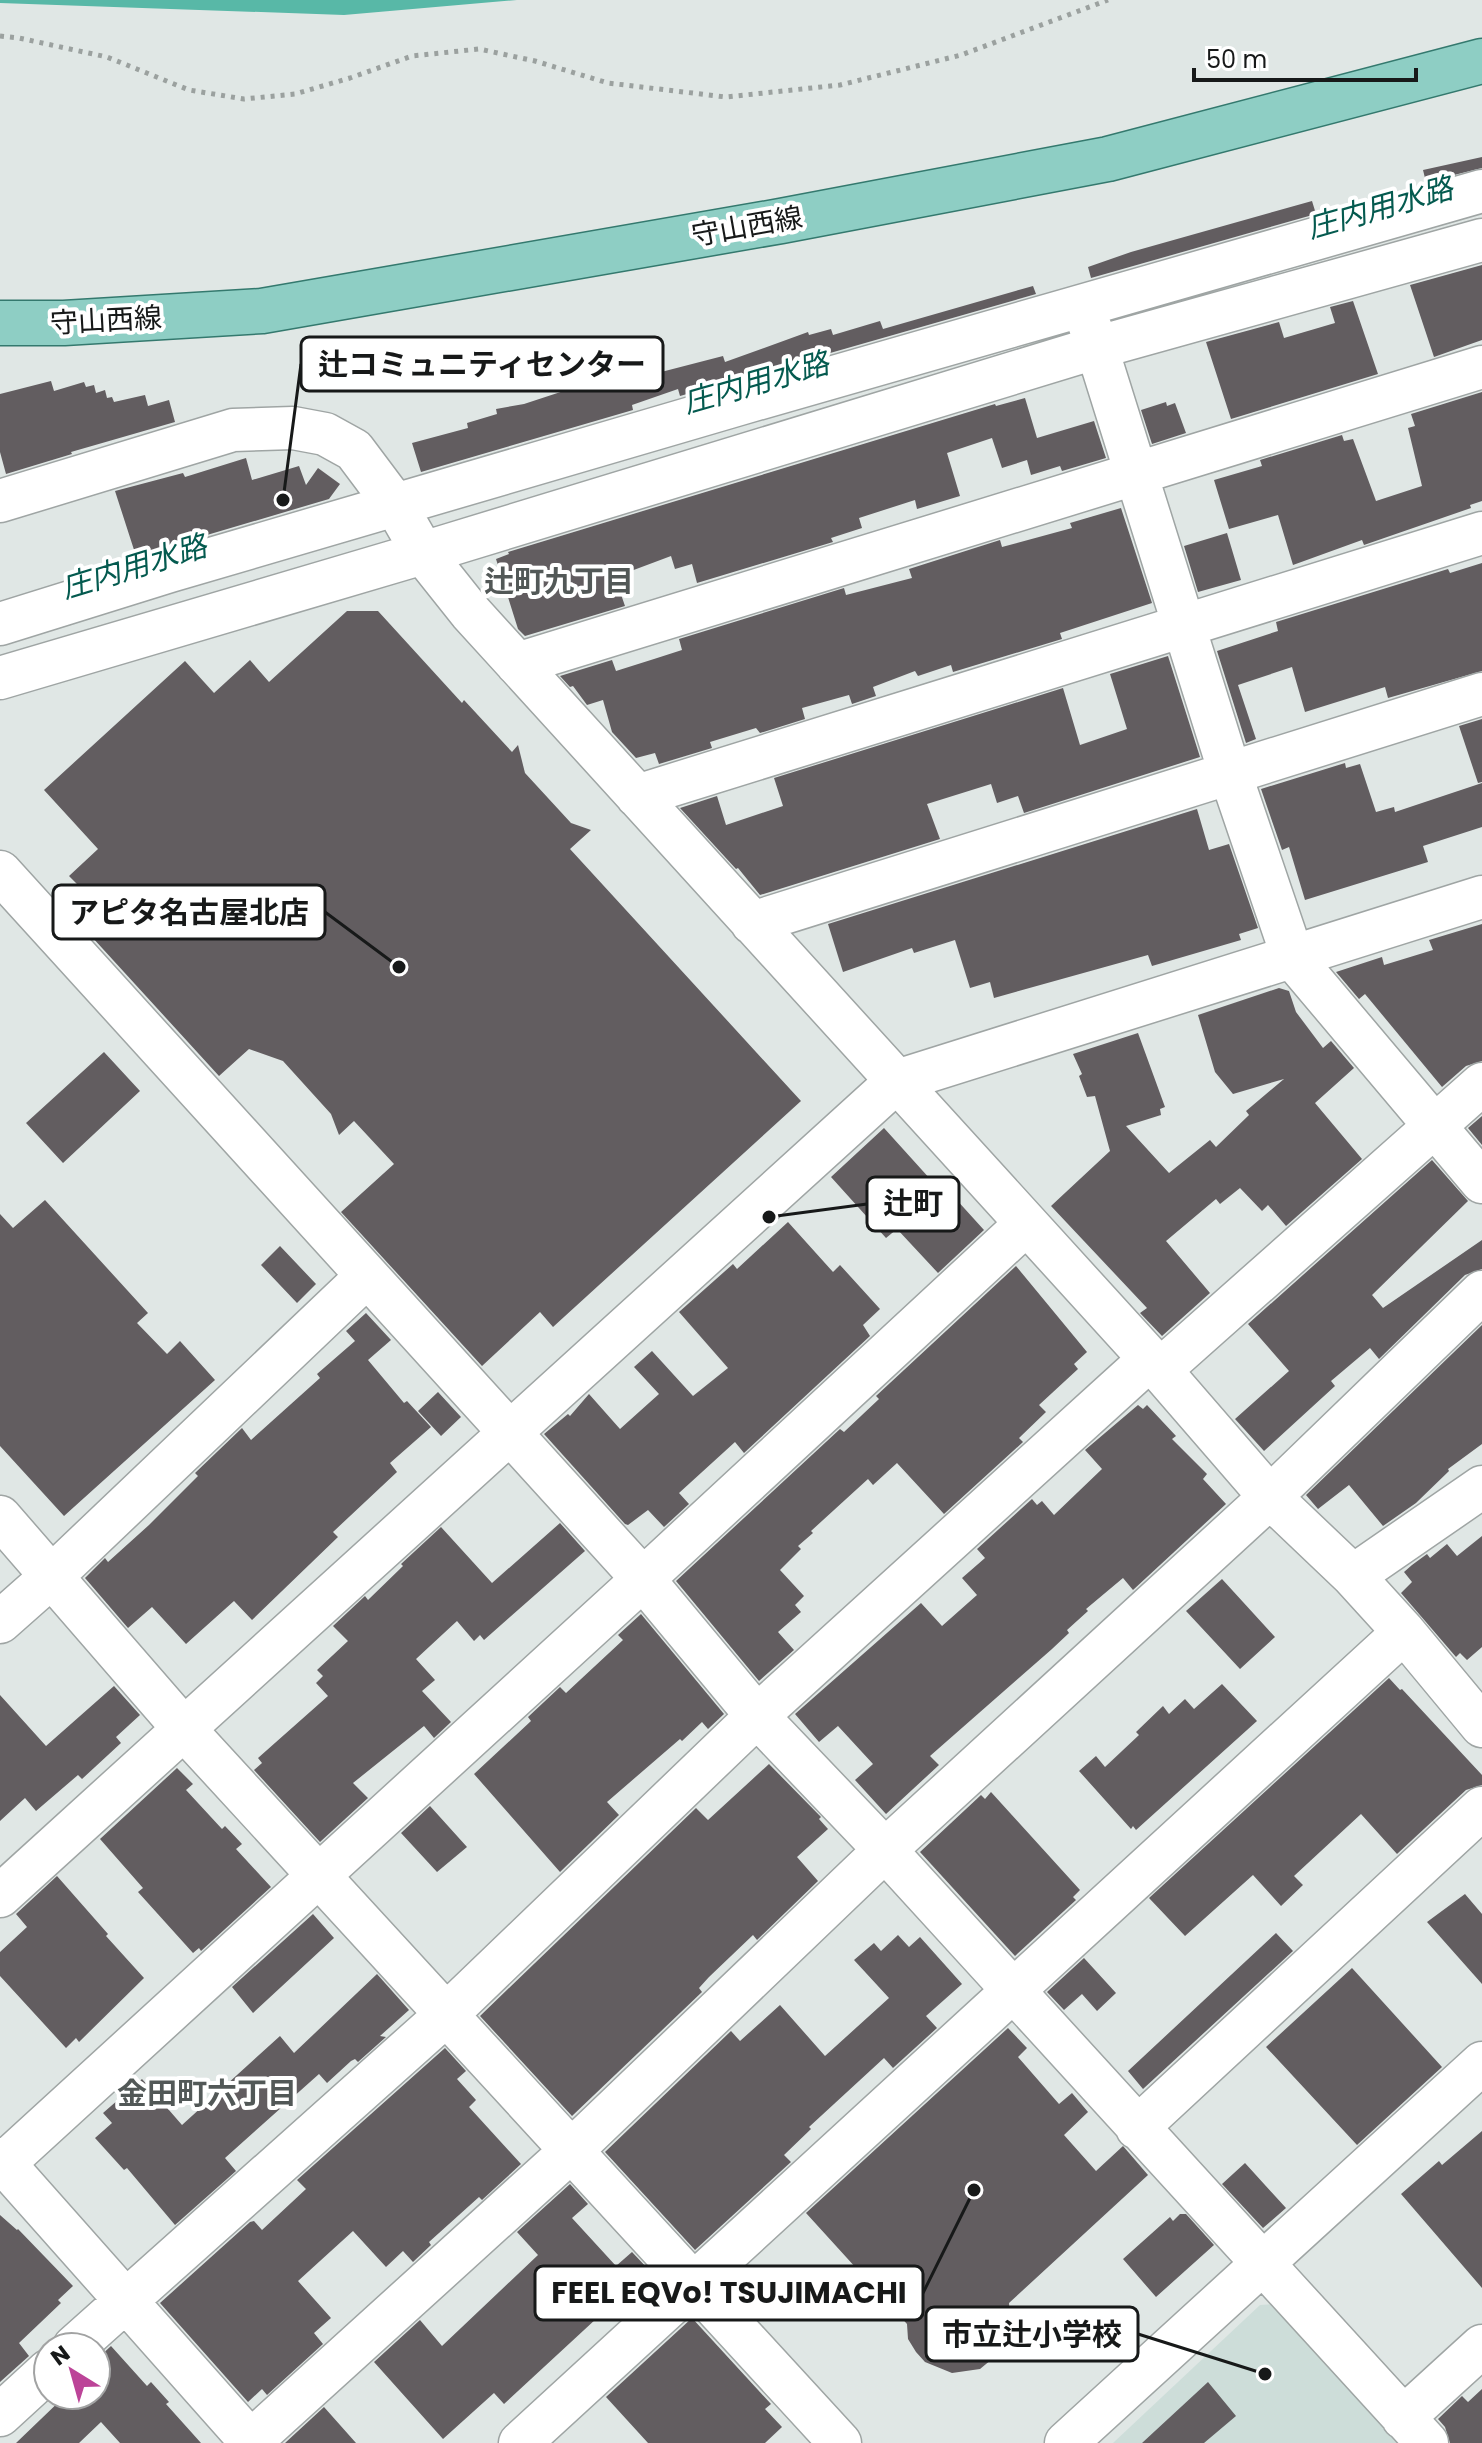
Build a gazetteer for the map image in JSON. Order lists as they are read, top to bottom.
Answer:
{
  "streets": {
    "main road": ["守山西線"]
  },
  "districts": ["辻町九丁目", "金田町六丁目"],
  "water": ["庄内用水路"],
  "places": [
    "辻コミュニティセンター",
    "アピタ名古屋北店",
    "辻町",
    "FEEL EQVo! TSUJIMACHI",
    "市立辻小学校"
  ],
  "scale_bar": "50 m",
  "north": "top left"
}
